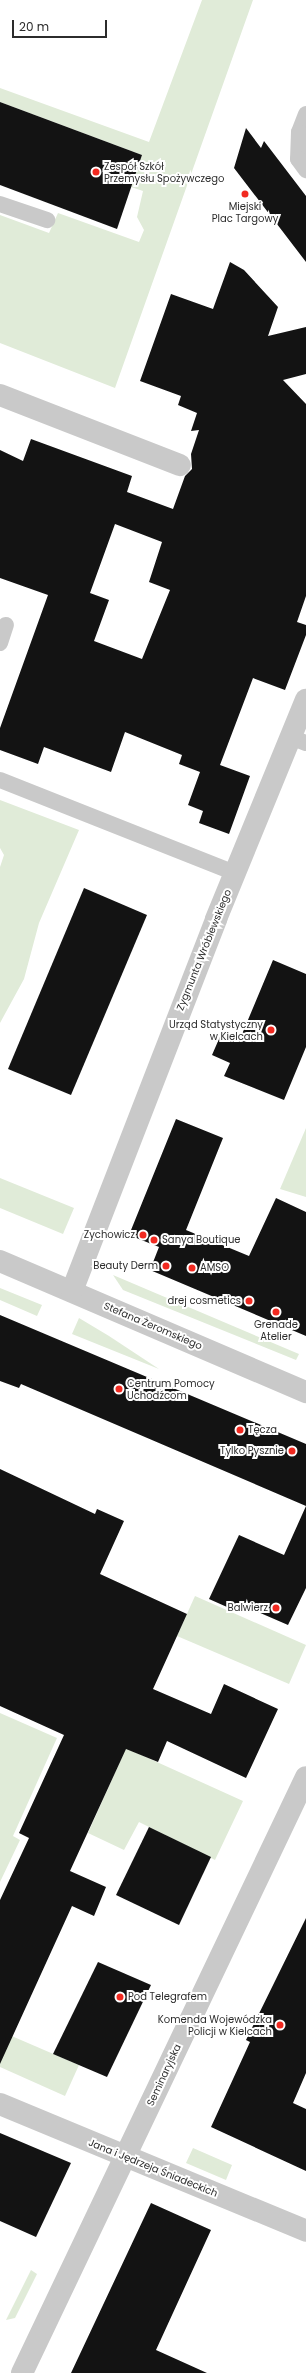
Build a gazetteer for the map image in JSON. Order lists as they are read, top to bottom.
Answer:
{
  "streets": {
    "street": [
      "Zygmunta Wróblewskiego",
      "Stefana Żeromskiego",
      "Seminaryjska",
      "Jana i Jędrzeja Śniadeckich"
    ]
  },
  "crossings": [
    ["Zygmunta Wróblewskiego", "Stefana Żeromskiego"],
    ["Seminaryjska", "Jana i Jędrzeja Śniadeckich"]
  ],
  "places": [
    "Zespół Szkół Przemysłu Spożywczego",
    "Miejski Plac Targowy",
    "Urząd Statystyczny w Kielcach",
    "Zychowicz",
    "Sanya Boutique",
    "Beauty Derm",
    "AMSO",
    "drej cosmetics",
    "Grenade Atelier",
    "Centrum Pomocy Uchodźcom",
    "Tęcza",
    "Tylko Pysznie",
    "Balwierz",
    "Pod Telegrafem",
    "Komenda Wojewódzka Policji w Kielcach"
  ],
  "scale_bar": "20 m"
}
